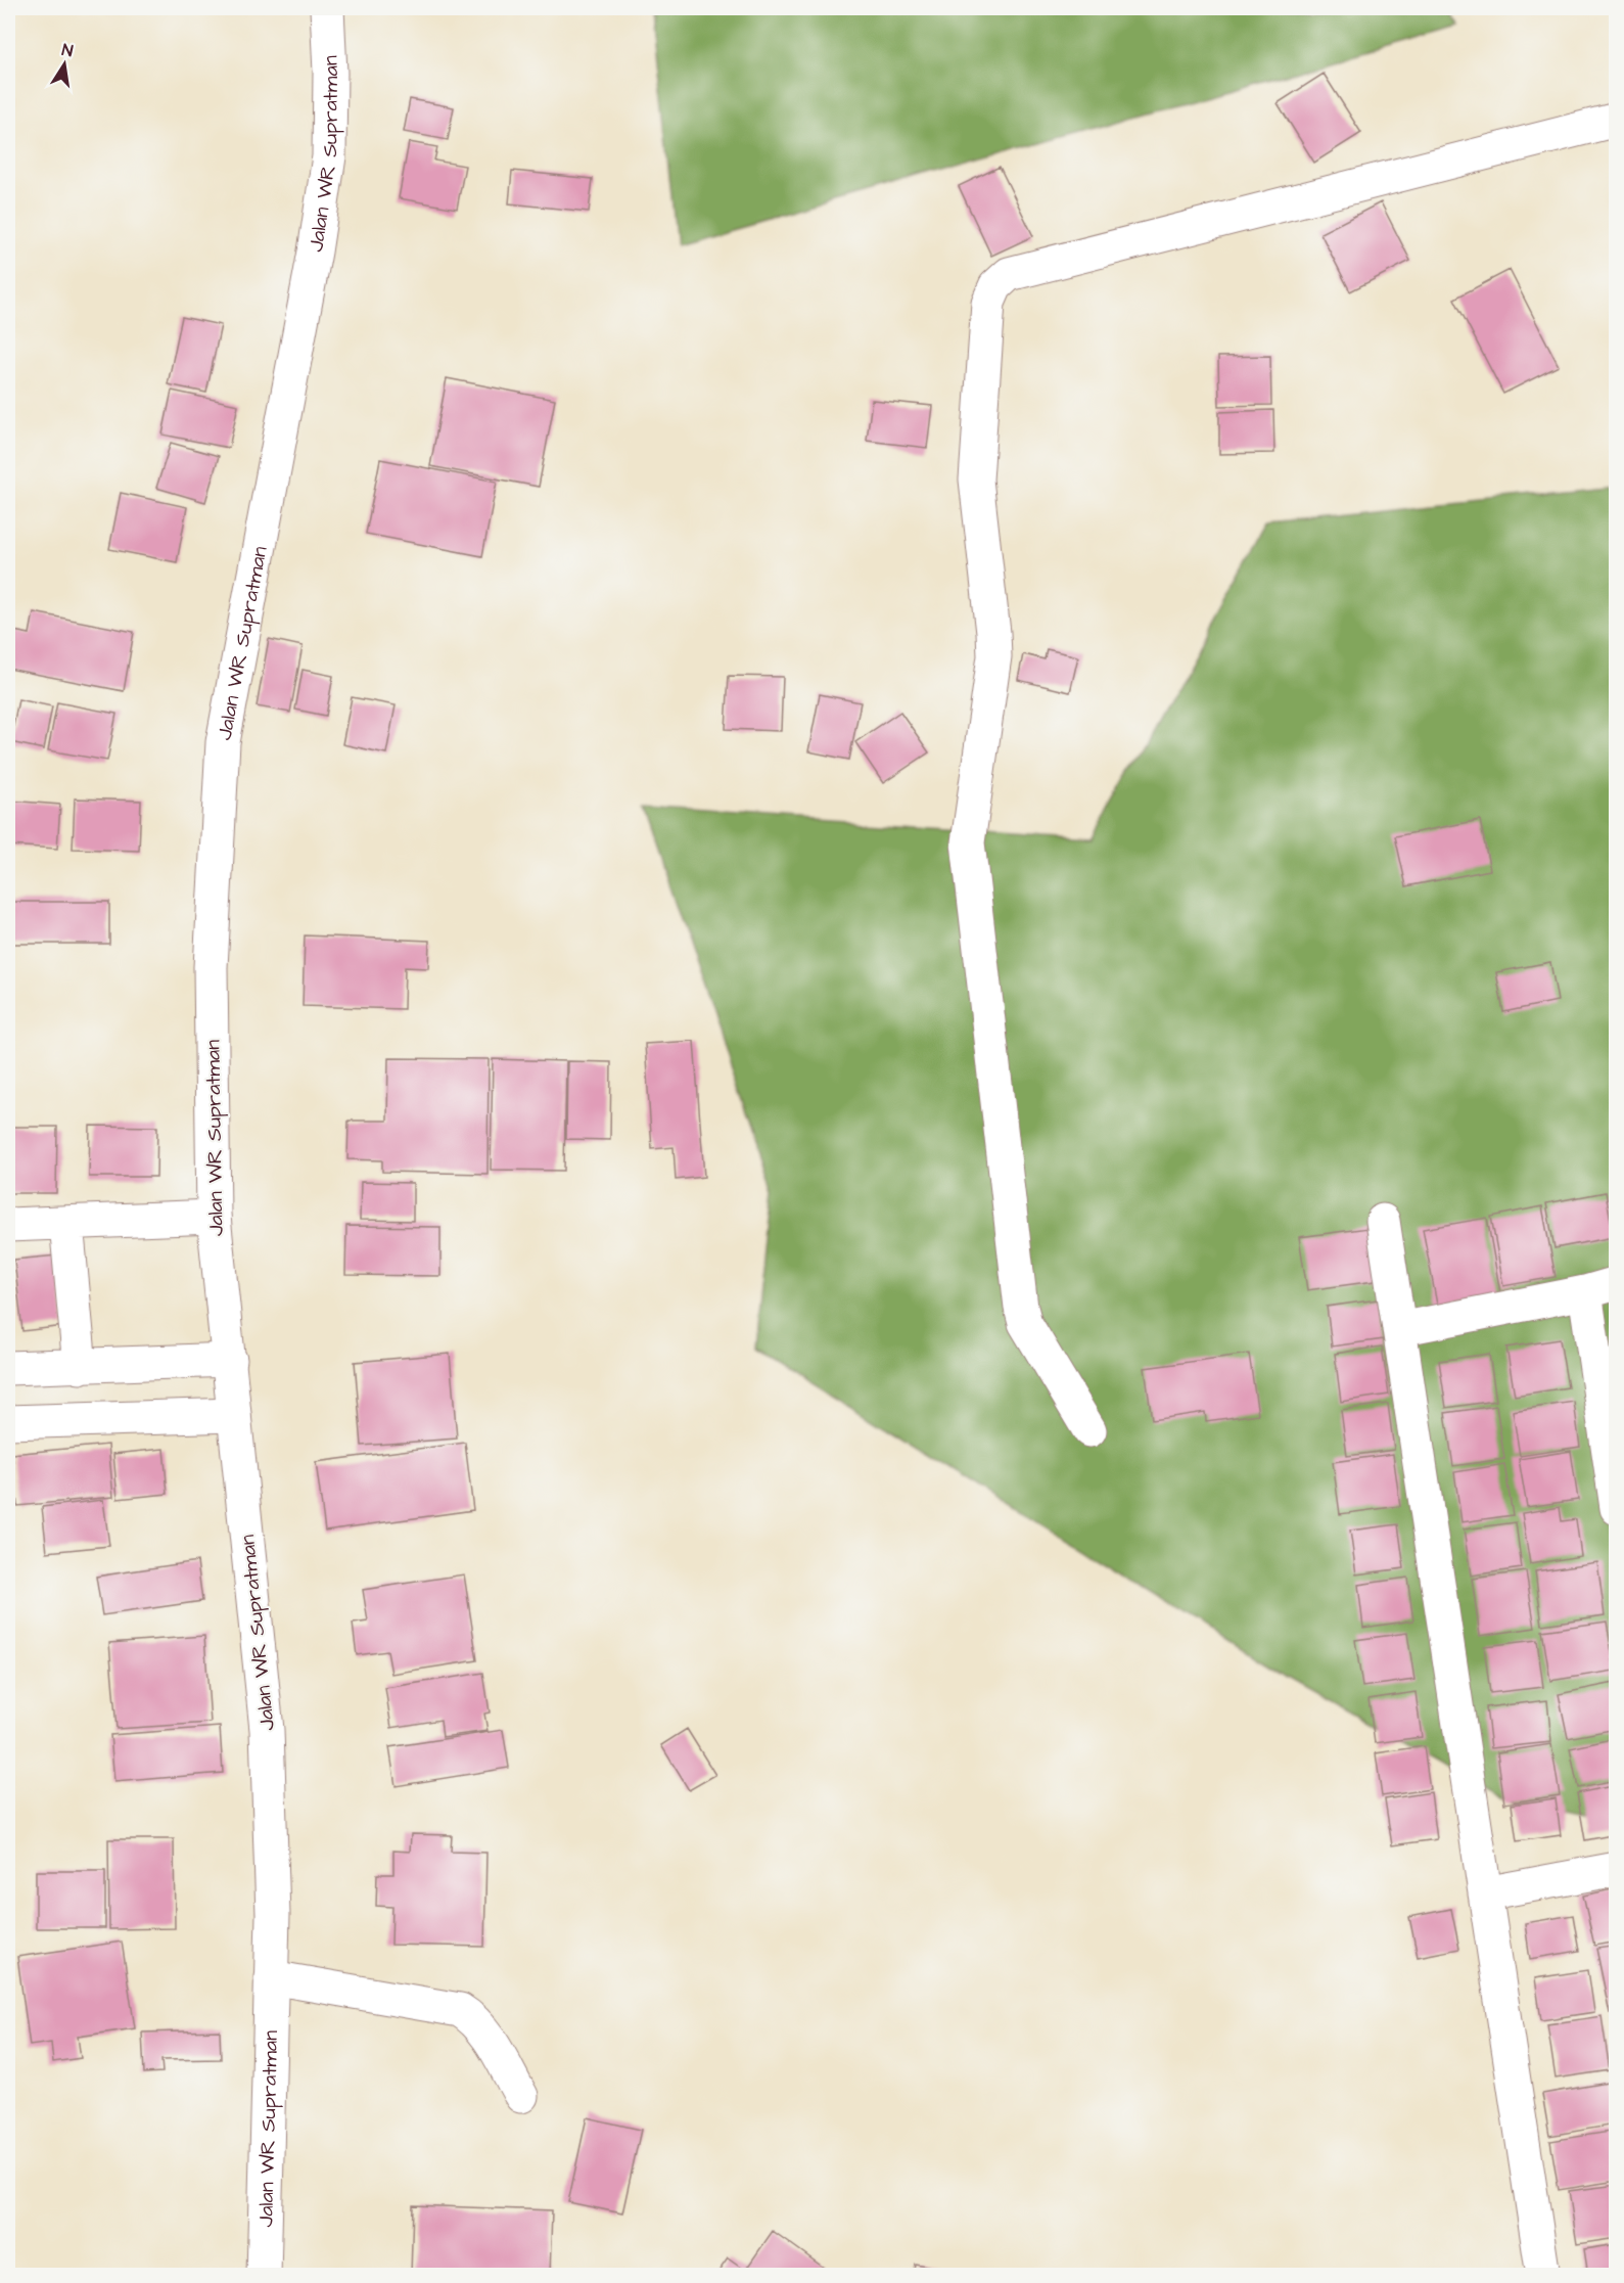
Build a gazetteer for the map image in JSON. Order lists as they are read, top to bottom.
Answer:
{
  "streets": {
    "main road": ["Jalan WR Supratman"]
  },
  "north": "top"
}
